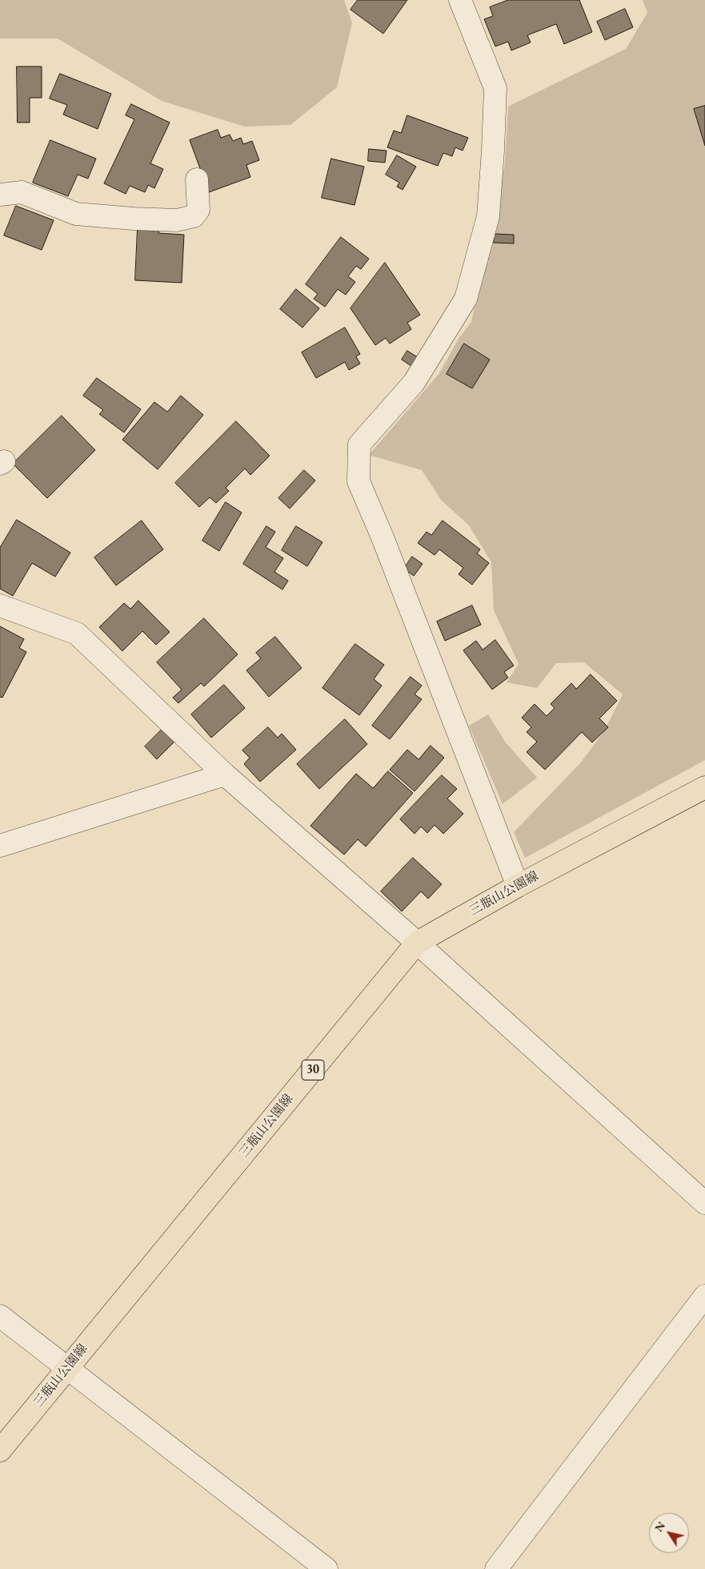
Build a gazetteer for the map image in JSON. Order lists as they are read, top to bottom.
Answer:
{
  "streets": {
    "main road": ["三瓶山公園線", "30"]
  },
  "north": "top left"
}
